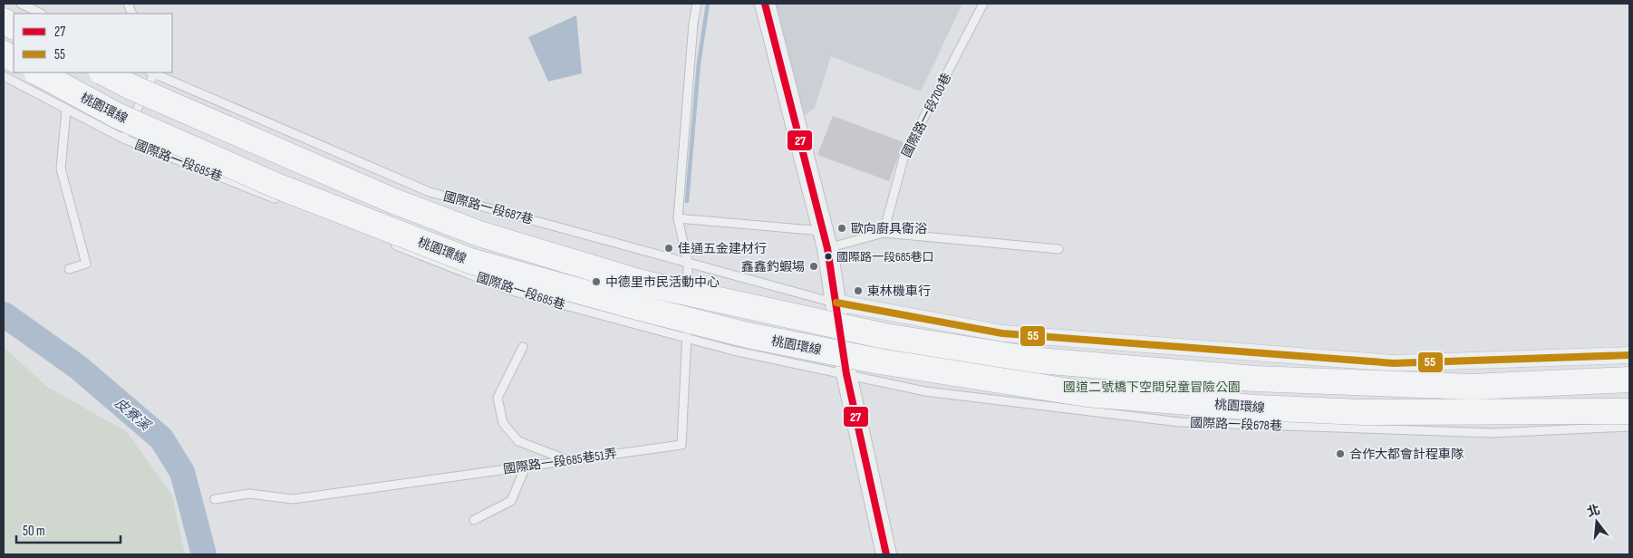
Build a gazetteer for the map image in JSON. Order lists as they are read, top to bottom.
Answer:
{
  "streets": {
    "highway": ["桃園環線"],
    "lane": [
      "國際路一段700巷",
      "國際路一段685巷",
      "國際路一段687巷",
      "國際路一段678巷",
      "國際路一段685巷51弄"
    ]
  },
  "crossings": [
    ["國際路一段685巷", "國際路一段687巷"],
    ["國際路一段685巷", "國際路一段678巷"],
    ["國際路一段685巷", "國際路一段685巷51弄"],
    ["國際路一段687巷", "國際路一段685巷51弄"]
  ],
  "water": ["皮寮溪"],
  "parks": ["國道二號橋下空間兒童冒險公園"],
  "places": [
    "歐向廚具衛浴",
    "佳通五金建材行",
    "國際路一段685巷口",
    "鑫鑫釣蝦場",
    "中德里市民活動中心",
    "東林機車行",
    "合作大都會計程車隊"
  ],
  "lines": ["transit line 27", "transit line 55"],
  "legend": ["27", "55"],
  "scale_bar": "50 m",
  "north": "top"
}
